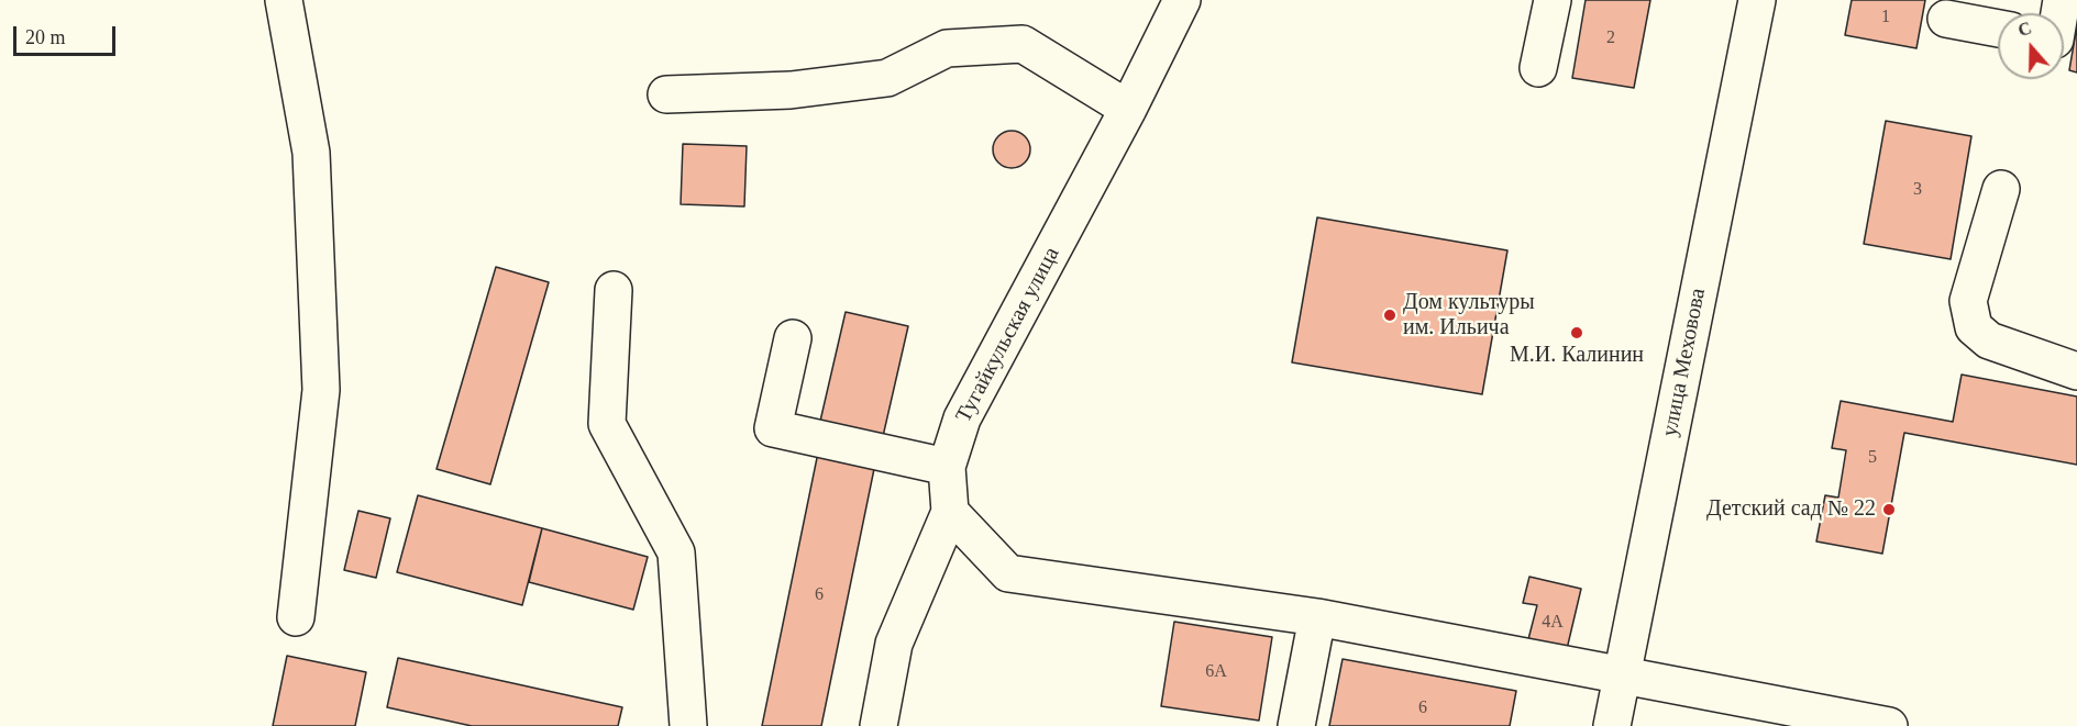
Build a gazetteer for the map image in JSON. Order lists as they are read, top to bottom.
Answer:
{
  "streets": {
    "street": ["Тугайкульская улица", "улица Меховова"]
  },
  "places": ["Дом культуры им. Ильича", "М.И. Калинин", "Детский сад № 22"],
  "house_numbers": [
    "1",
    "2",
    "3",
    "5",
    "6",
    "4А",
    "6А",
    "6"
  ],
  "scale_bar": "20 m",
  "north": "top"
}
